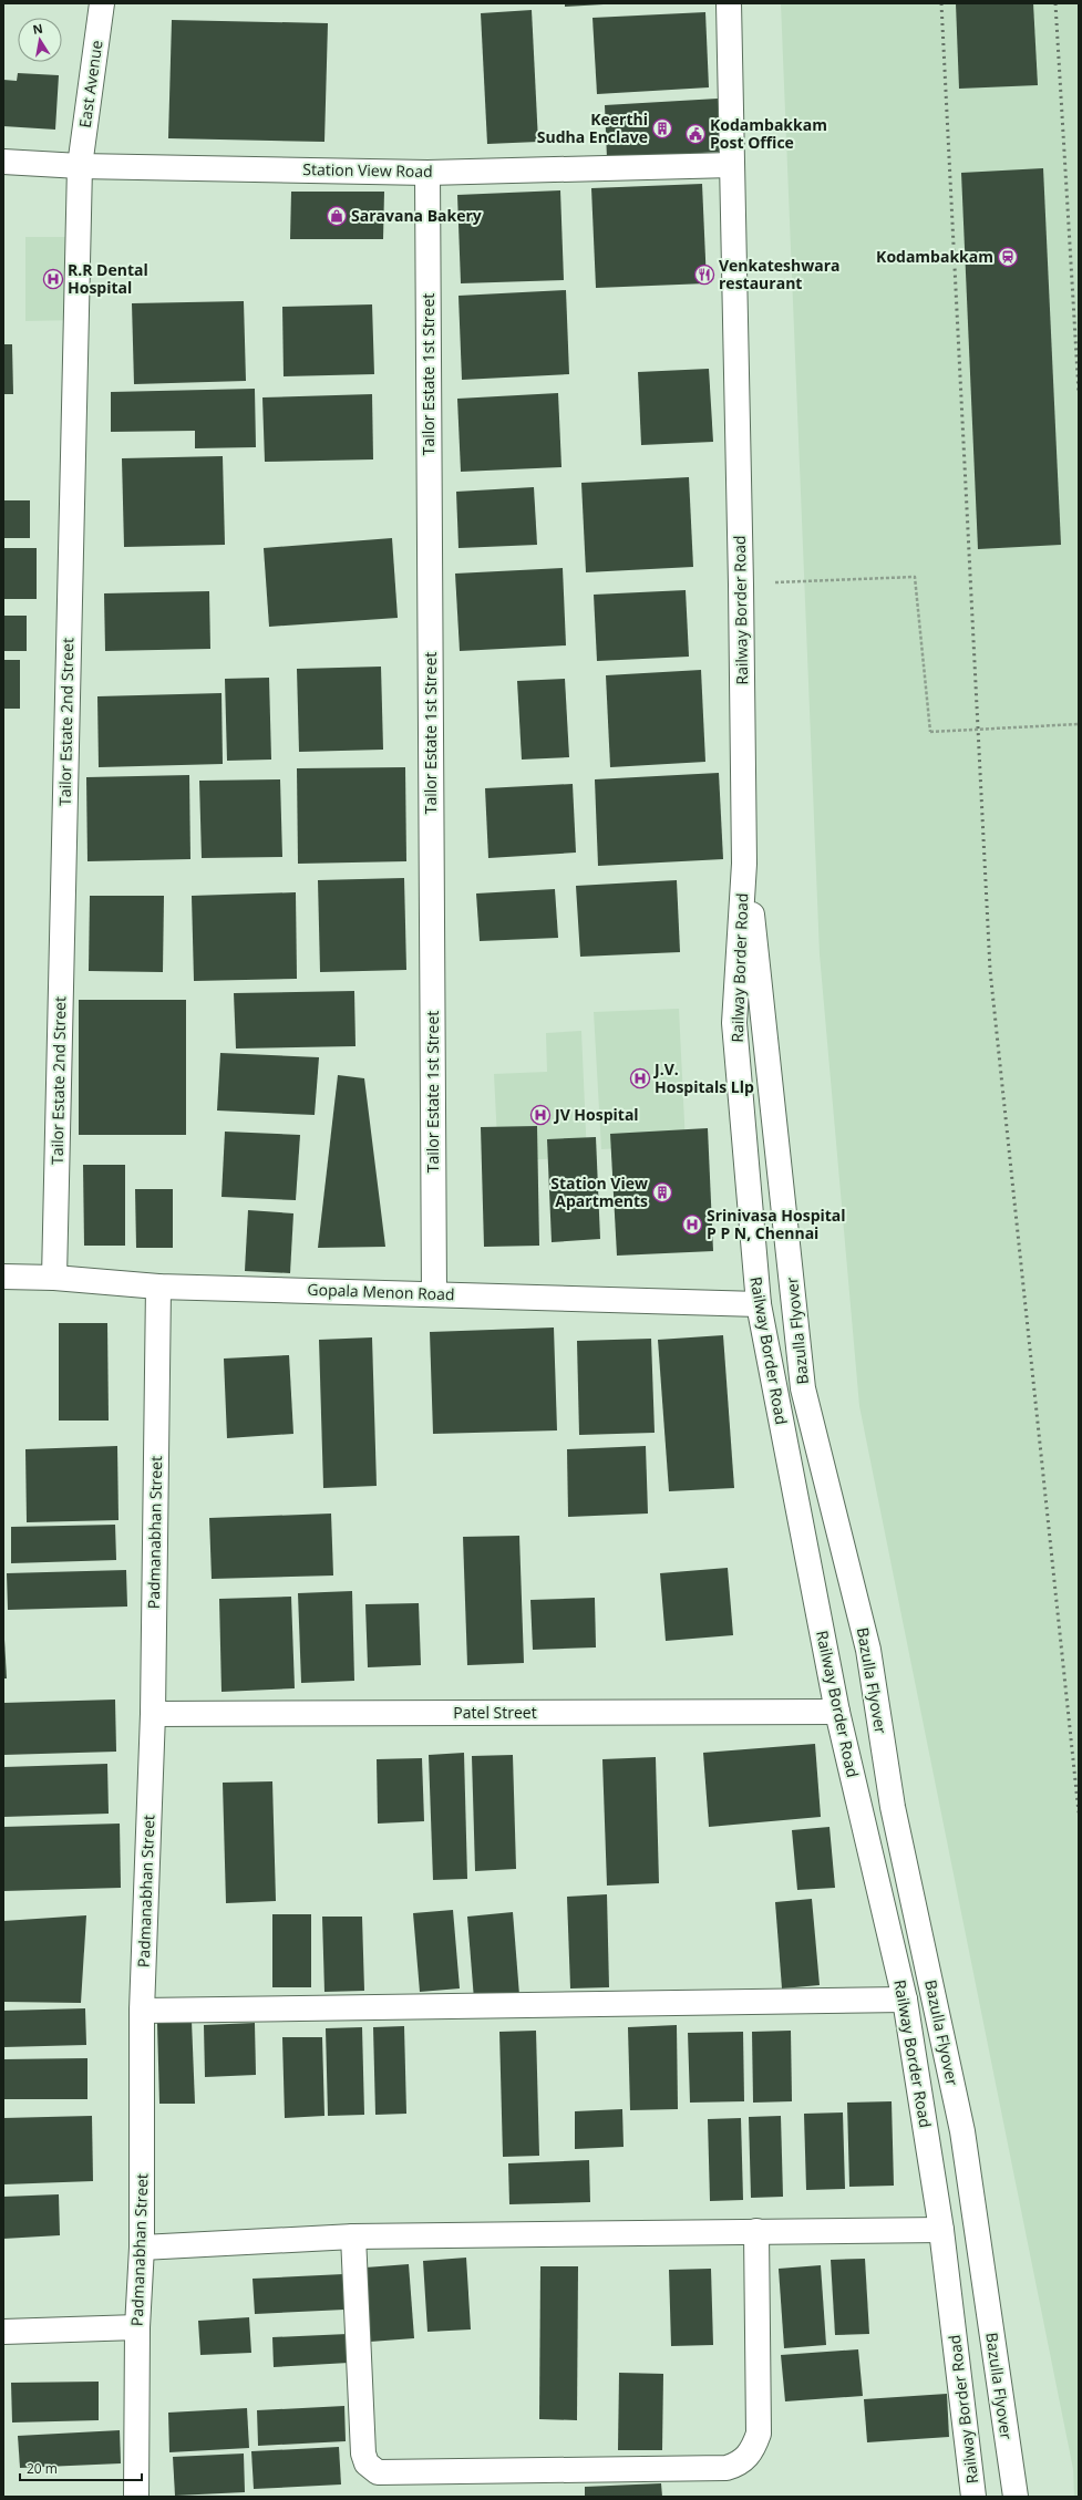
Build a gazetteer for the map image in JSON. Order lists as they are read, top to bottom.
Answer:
{
  "streets": {
    "street": [
      "East Avenue",
      "Station View Road",
      "Tailor Estate 1st Street",
      "Railway Border Road",
      "Tailor Estate 2nd Street",
      "Gopala Menon Road",
      "Bazulla Flyover",
      "Padmanabhan Street",
      "Patel Street"
    ]
  },
  "crossings": [
    ["East Avenue", "Station View Road"],
    ["East Avenue", "Tailor Estate 2nd Street"],
    ["Station View Road", "Tailor Estate 1st Street"],
    ["Station View Road", "Railway Border Road"],
    ["Station View Road", "Tailor Estate 2nd Street"],
    ["Tailor Estate 1st Street", "Gopala Menon Road"],
    ["Railway Border Road", "Gopala Menon Road"],
    ["Railway Border Road", "Bazulla Flyover"],
    ["Railway Border Road", "Patel Street"],
    ["Tailor Estate 2nd Street", "Gopala Menon Road"],
    ["Gopala Menon Road", "Padmanabhan Street"],
    ["Padmanabhan Street", "Patel Street"]
  ],
  "places": {
    "building": ["Keerthi Sudha Enclave", "Station View Apartments"],
    "public building": ["Kodambakkam Post Office"],
    "shop": ["Saravana Bakery"],
    "station": ["Kodambakkam"],
    "restaurant": ["Venkateshwara restaurant"],
    "hospital": [
      "R.R Dental Hospital",
      "J.V. Hospitals Llp",
      "JV Hospital",
      "Srinivasa Hospital P P N, Chennai"
    ]
  },
  "scale_bar": "20 m",
  "north": "top"
}
